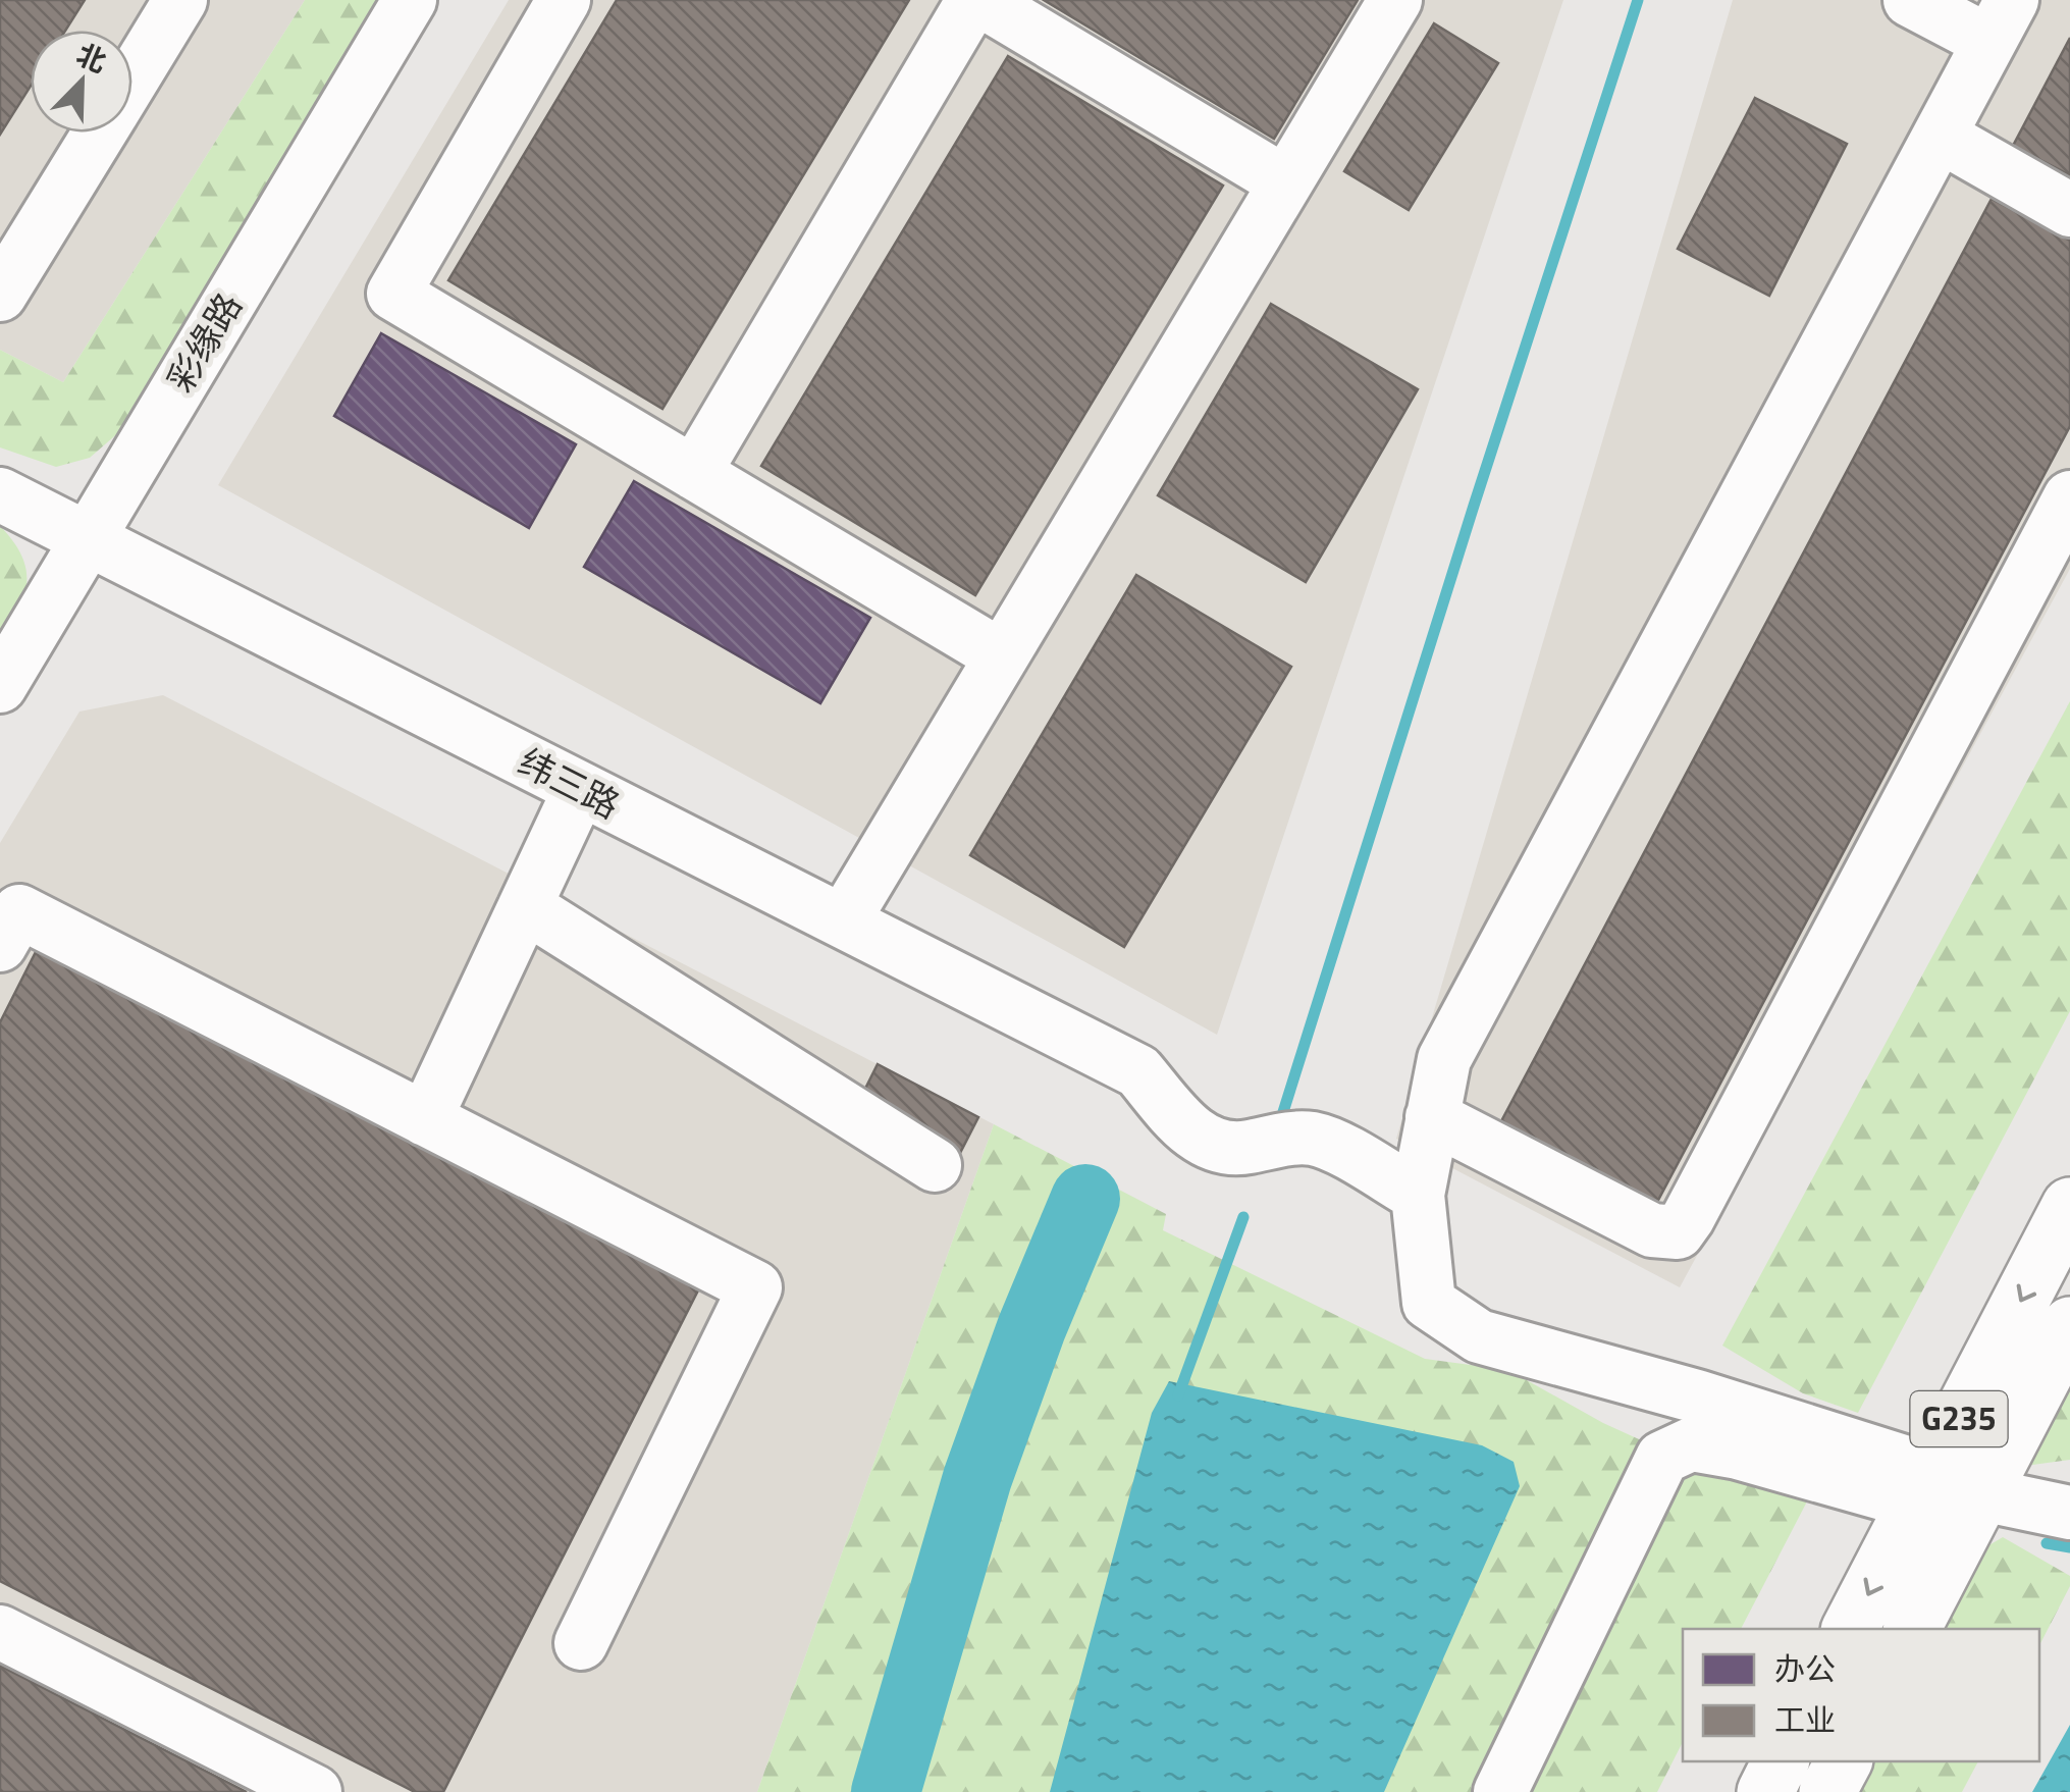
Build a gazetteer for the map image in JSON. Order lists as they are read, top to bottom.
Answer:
{
  "streets": {
    "highway": ["G235"],
    "street": ["彩缘路", "纬三路"]
  },
  "crossings": [
    ["彩缘路", "纬三路"]
  ],
  "legend": ["办公", "工业"],
  "north": "top right"
}
